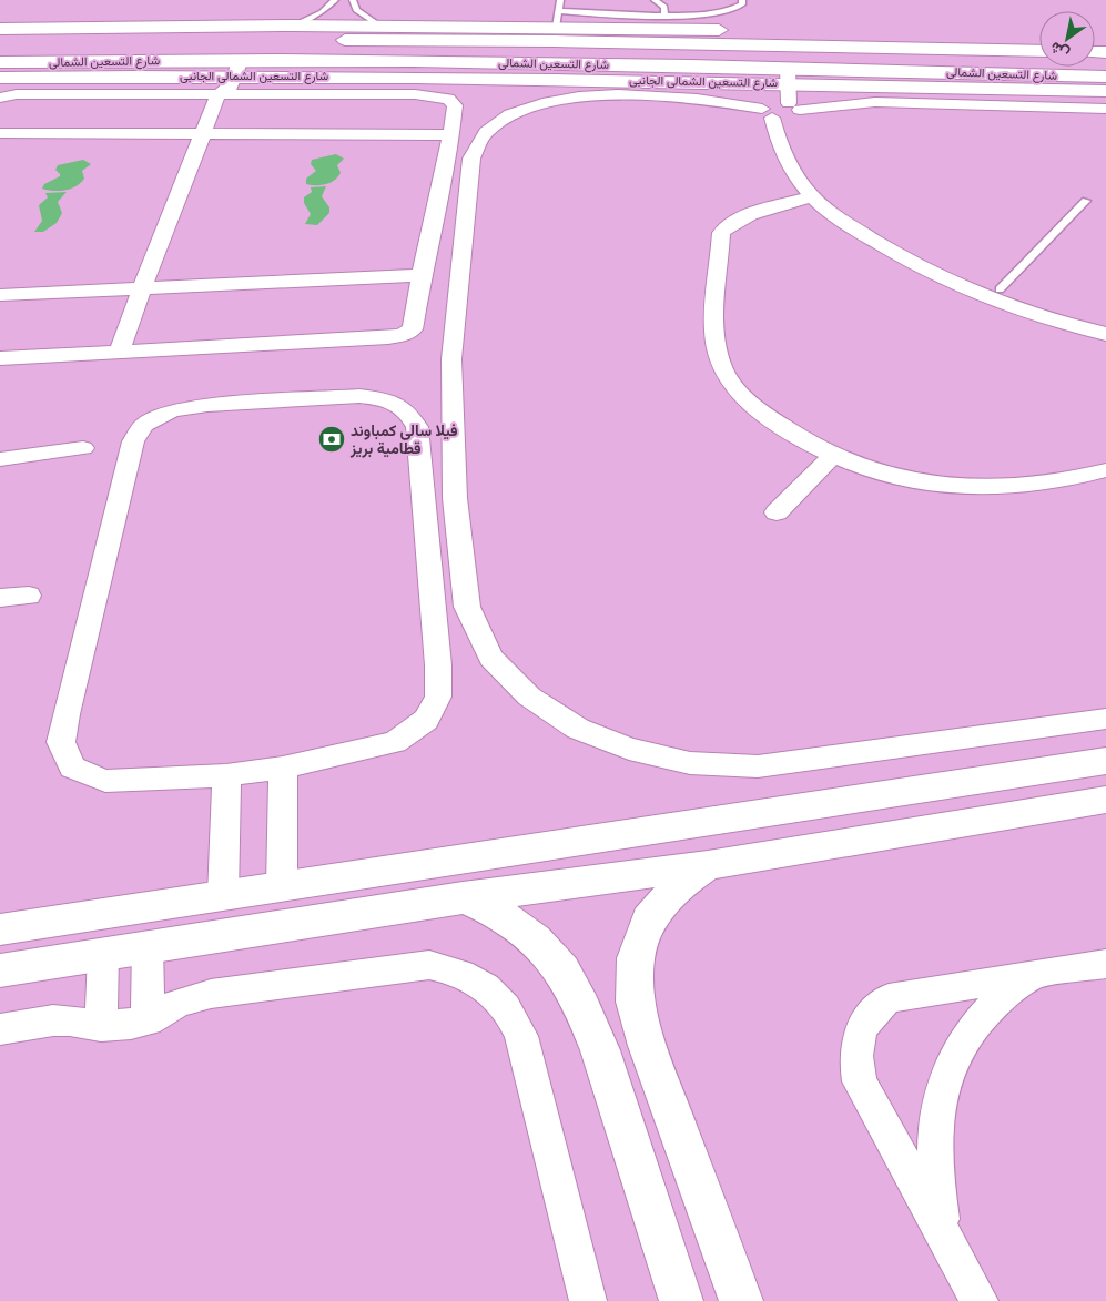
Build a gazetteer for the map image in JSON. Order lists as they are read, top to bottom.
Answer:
{
  "streets": {
    "street": ["شارع التسعين الشمالى", "شارع التسعين الشمالى الجانبى"]
  },
  "crossings": [
    ["شارع التسعين الشمالى", "شارع التسعين الشمالى الجانبى"]
  ],
  "places": {
    "bank": ["فيلا سالى كمباوند قطامية بريز"]
  },
  "north": "bottom left"
}
